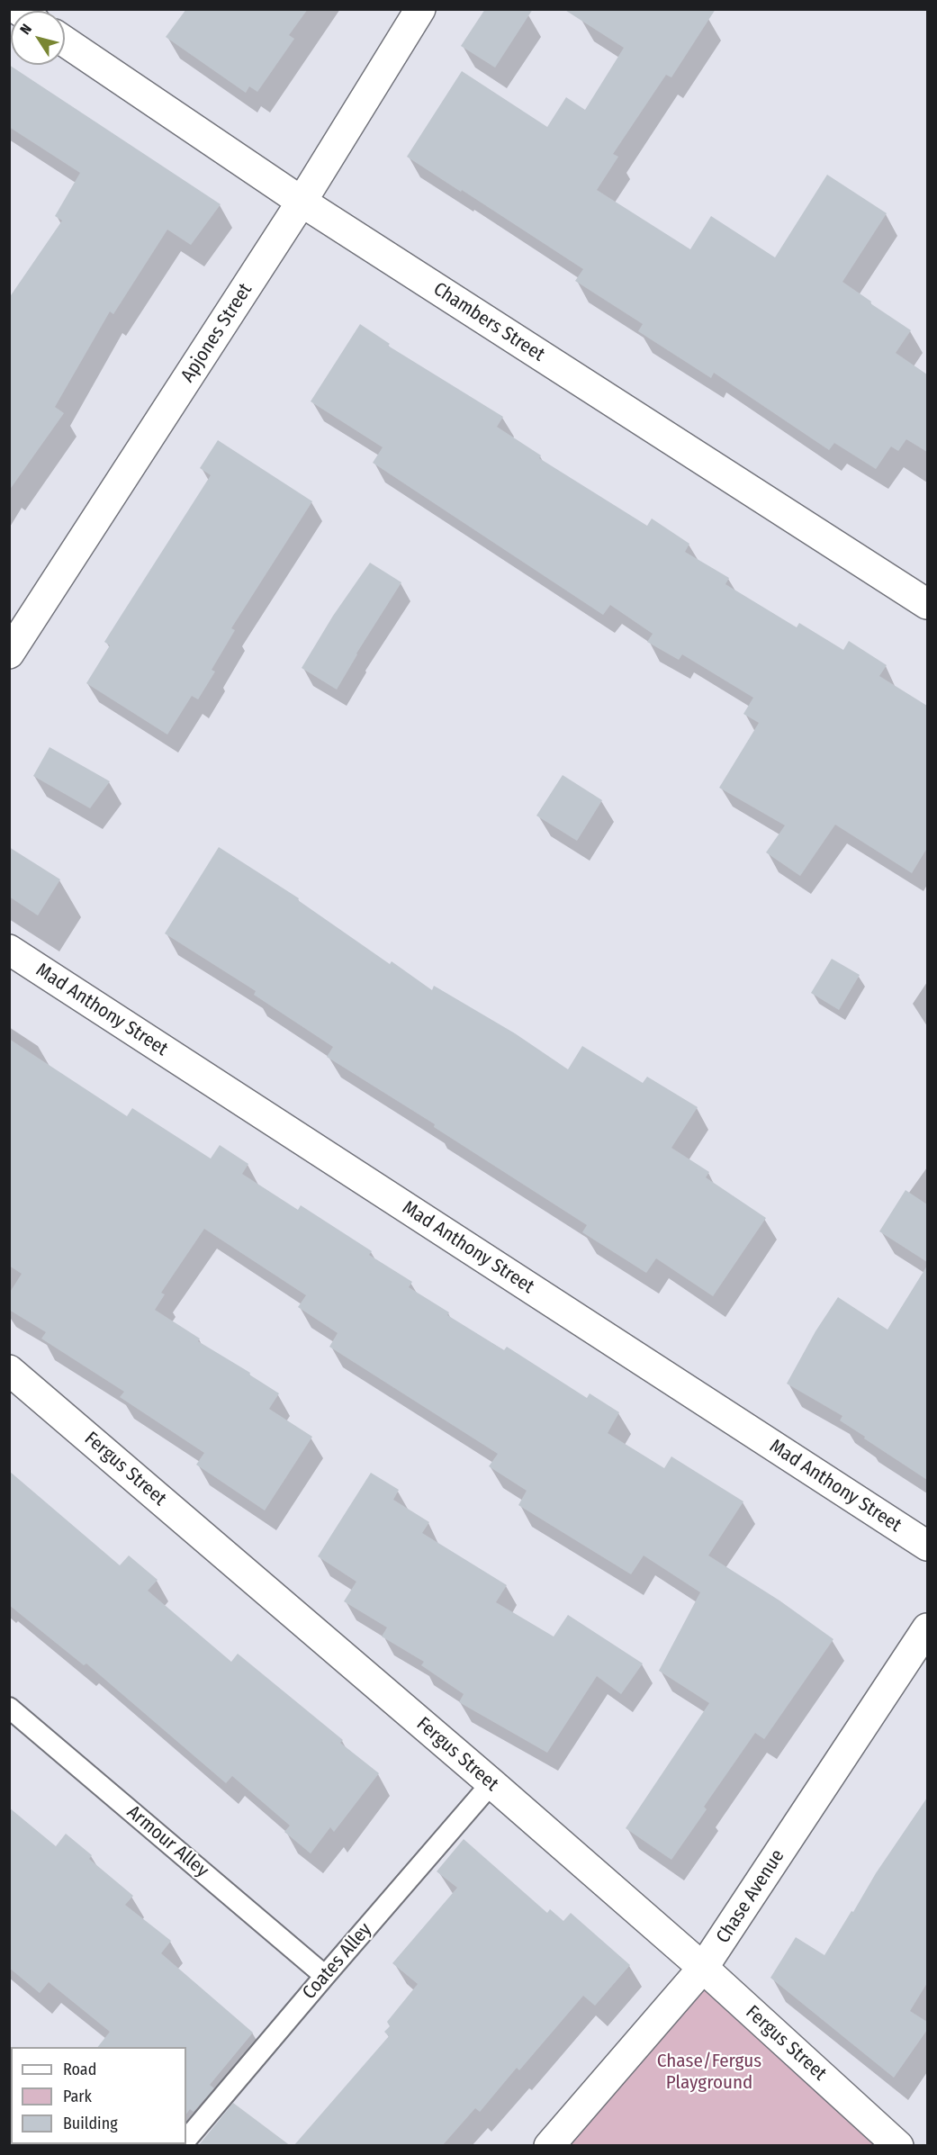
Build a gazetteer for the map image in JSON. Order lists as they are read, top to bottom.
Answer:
{
  "streets": {
    "street": [
      "Chambers Street",
      "Apjones Street",
      "Mad Anthony Street",
      "Fergus Street",
      "Chase Avenue"
    ],
    "lane": ["Armour Alley", "Coates Alley"]
  },
  "crossings": [
    ["Chambers Street", "Apjones Street"],
    ["Fergus Street", "Chase Avenue"],
    ["Fergus Street", "Coates Alley"],
    ["Armour Alley", "Coates Alley"]
  ],
  "parks": ["Chase/Fergus Playground"],
  "legend": ["Road", "Park", "Building"],
  "north": "top left"
}
